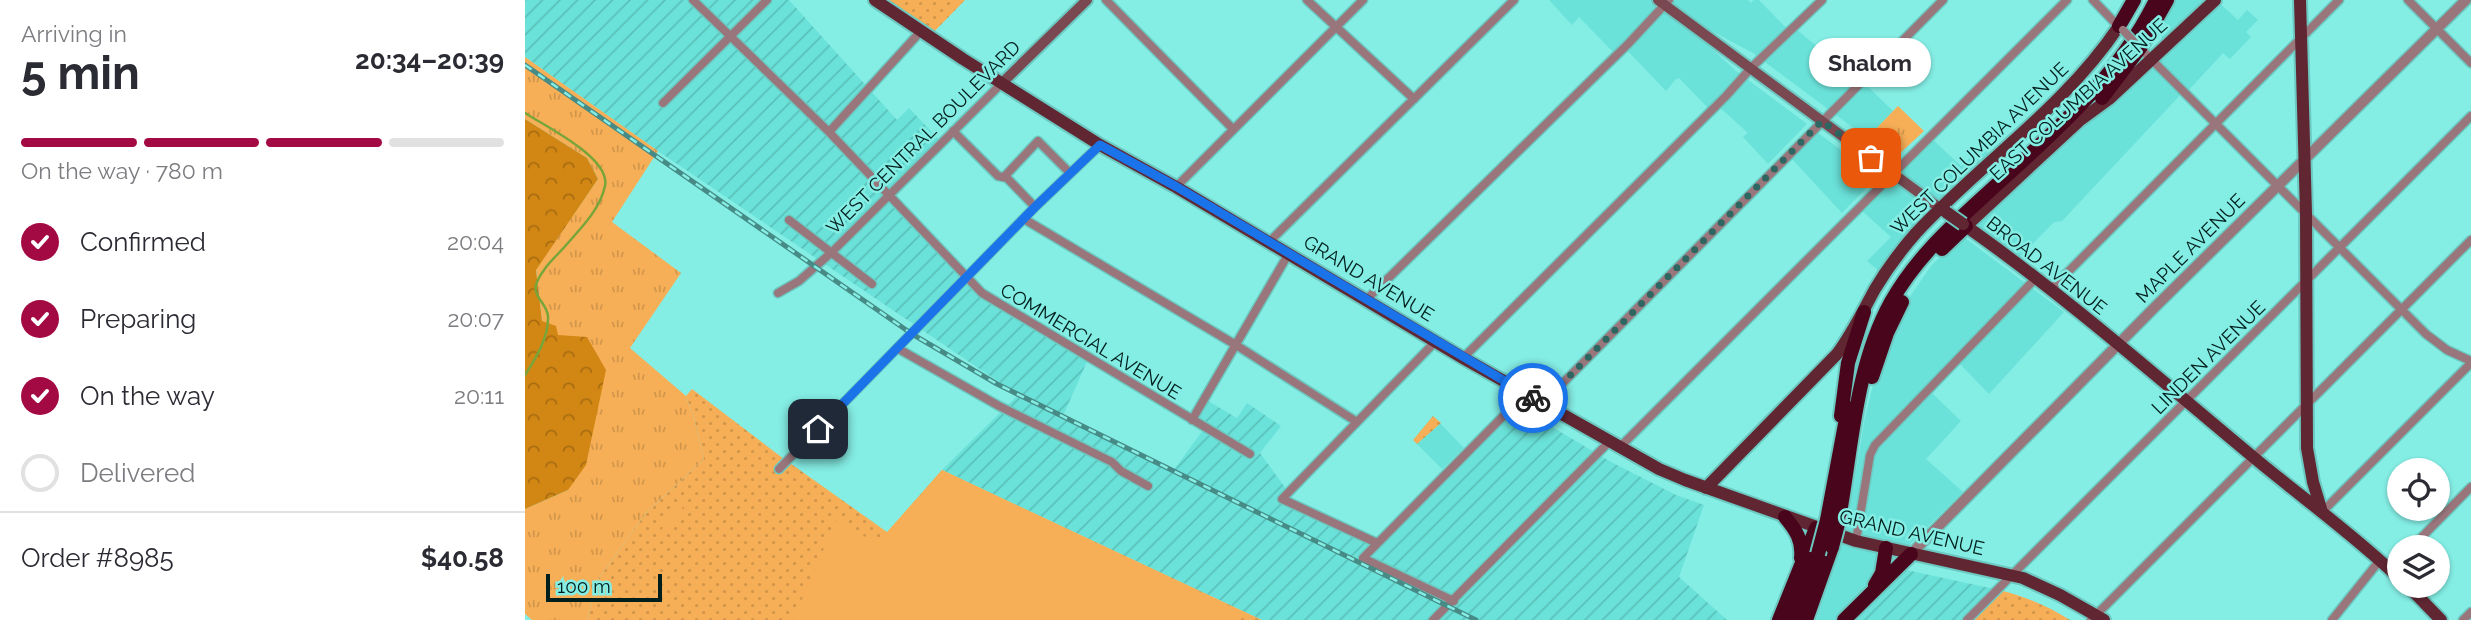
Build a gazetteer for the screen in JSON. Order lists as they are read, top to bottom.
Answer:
{
  "streets": {
    "main road": [
      "EAST COLUMBIA AVENUE",
      "WEST CENTRAL BOULEVARD",
      "WEST COLUMBIA AVENUE",
      "BROAD AVENUE",
      "GRAND AVENUE"
    ],
    "street": ["MAPLE AVENUE", "COMMERCIAL AVENUE", "LINDEN AVENUE"]
  },
  "crossings": [
    ["EAST COLUMBIA AVENUE", "BROAD AVENUE"],
    ["WEST CENTRAL BOULEVARD", "GRAND AVENUE"],
    ["WEST CENTRAL BOULEVARD", "COMMERCIAL AVENUE"],
    ["WEST COLUMBIA AVENUE", "BROAD AVENUE"],
    ["WEST COLUMBIA AVENUE", "GRAND AVENUE"],
    ["MAPLE AVENUE", "BROAD AVENUE"],
    ["MAPLE AVENUE", "GRAND AVENUE"],
    ["BROAD AVENUE", "LINDEN AVENUE"],
    ["GRAND AVENUE", "LINDEN AVENUE"]
  ],
  "places": ["Shalom"],
  "scale_bar": "100 m",
  "page": {
    "heading": ["5 min", "Arriving in", "20:34–20:39"],
    "panel": ["Order #8985", "$40.58"],
    "bubble": "Shalom",
    "bar": "On the way · 780 m",
    "list": [
      ["Confirmed", "20:04"],
      ["Preparing", "20:07"],
      ["On the way", "20:11"],
      "Delivered"
    ],
    "scale": "100 m"
  }
}
